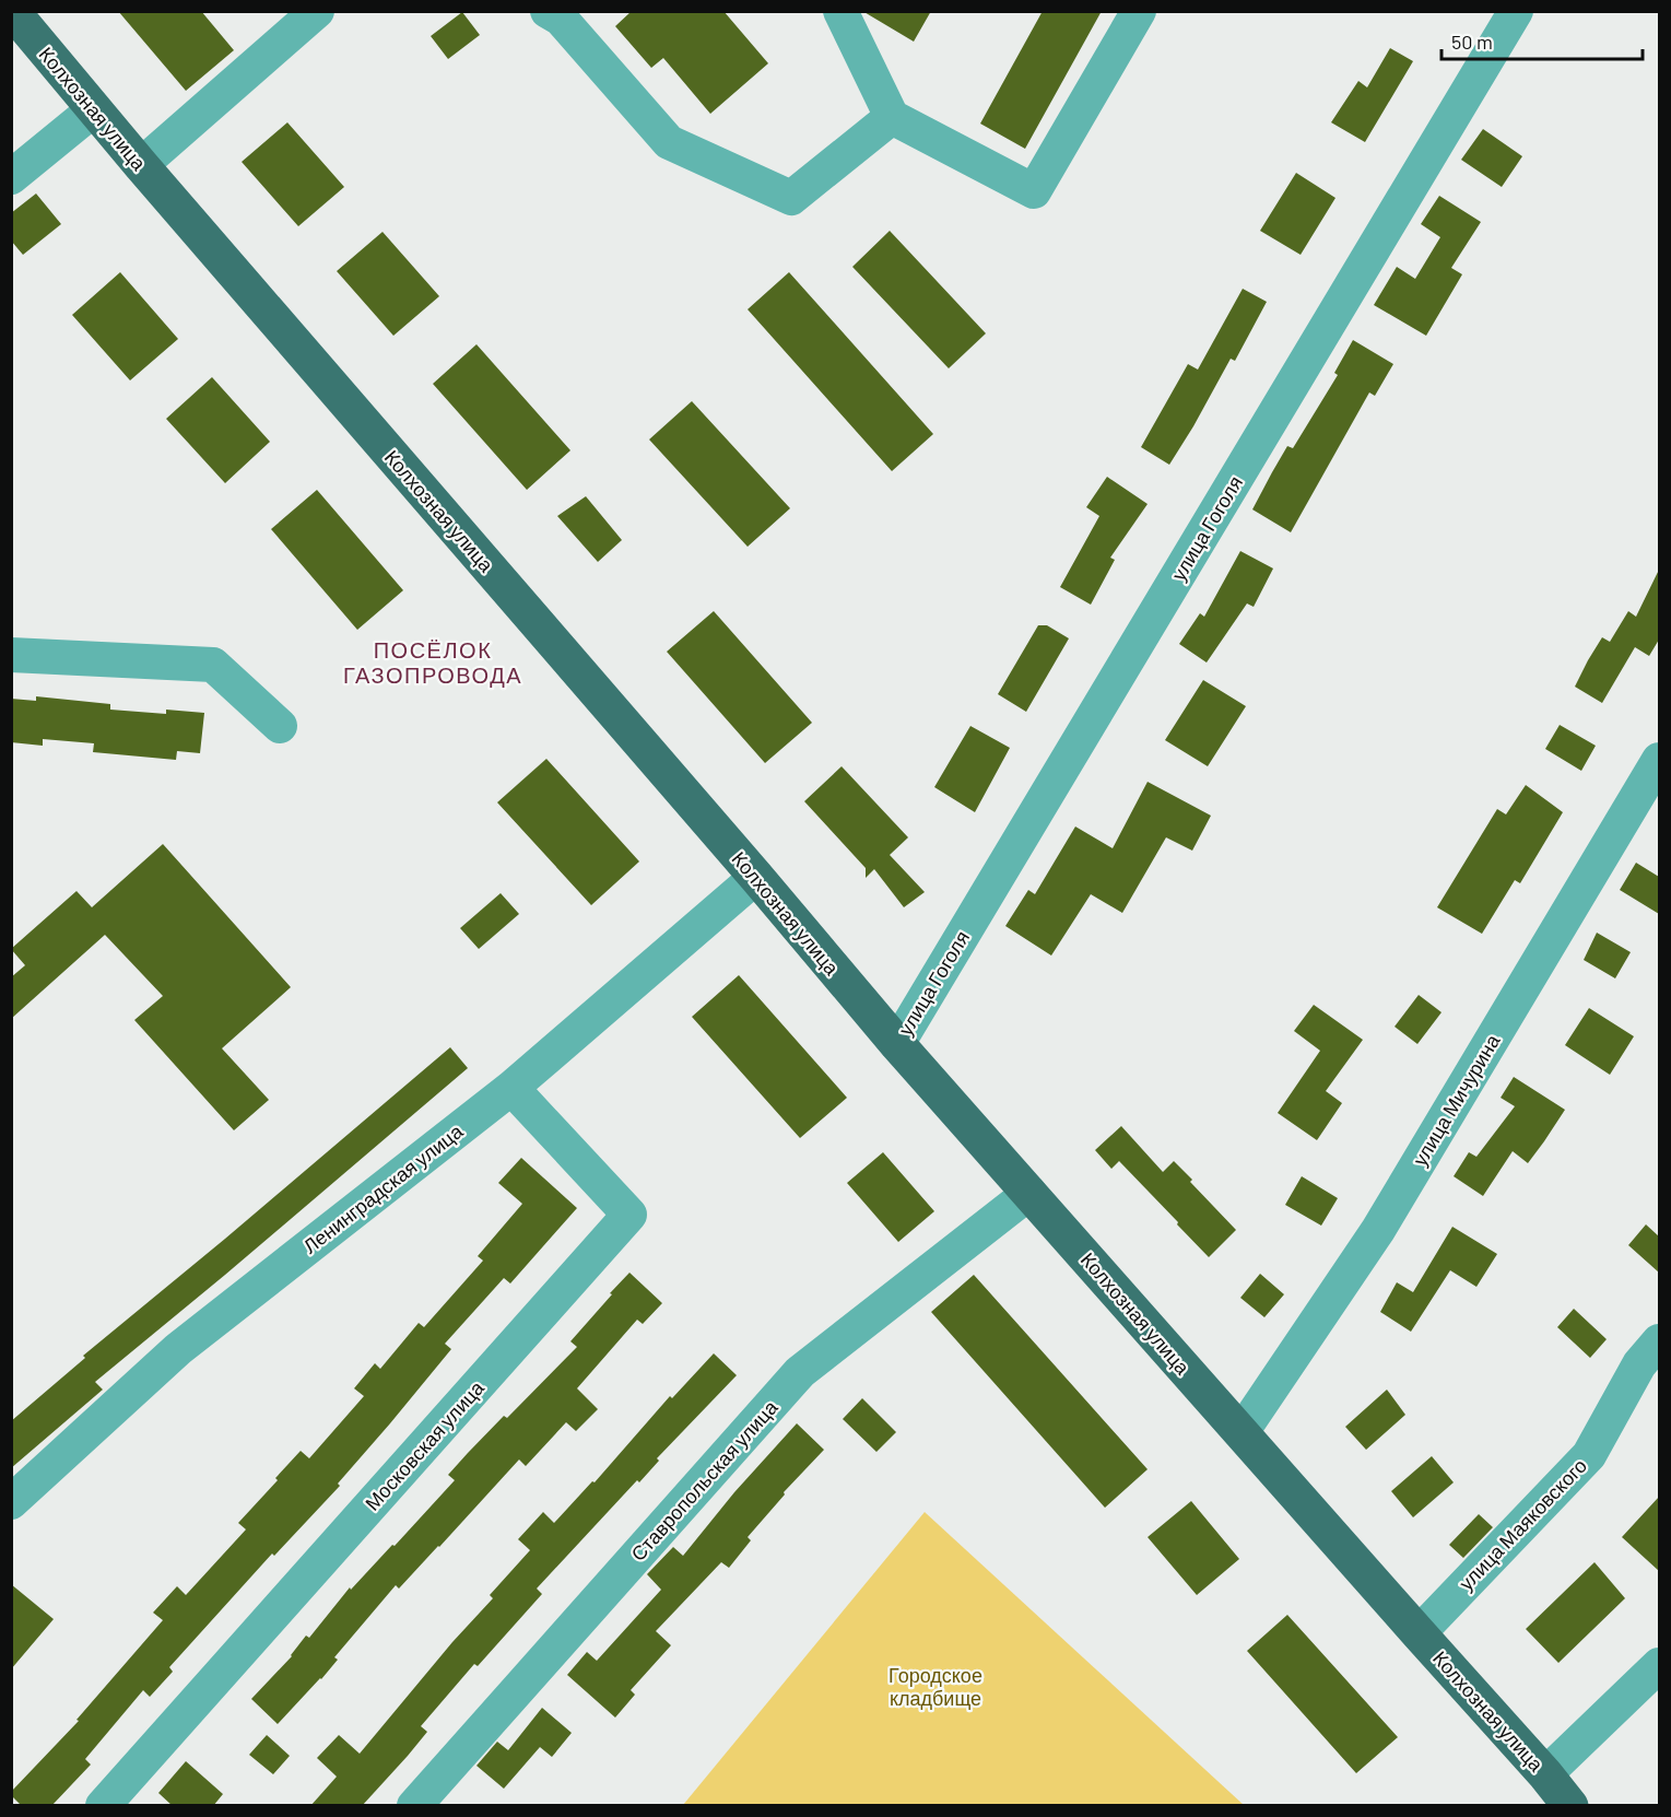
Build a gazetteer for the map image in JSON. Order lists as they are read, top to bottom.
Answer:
{
  "streets": {
    "main road": ["Колхозная улица"],
    "street": [
      "улица Гоголя",
      "улица Мичурина",
      "Ленинградская улица",
      "Московская улица",
      "Ставропольская улица",
      "улица Маяковского"
    ]
  },
  "crossings": [
    ["Колхозная улица", "улица Гоголя"],
    ["Колхозная улица", "улица Мичурина"],
    ["Колхозная улица", "Ленинградская улица"],
    ["Колхозная улица", "Ставропольская улица"],
    ["Колхозная улица", "улица Маяковского"],
    ["Ленинградская улица", "Московская улица"]
  ],
  "districts": ["ПОСЁЛОК ГАЗОПРОВОДА"],
  "parks": ["Городское кладбище"],
  "scale_bar": "50 m"
}
